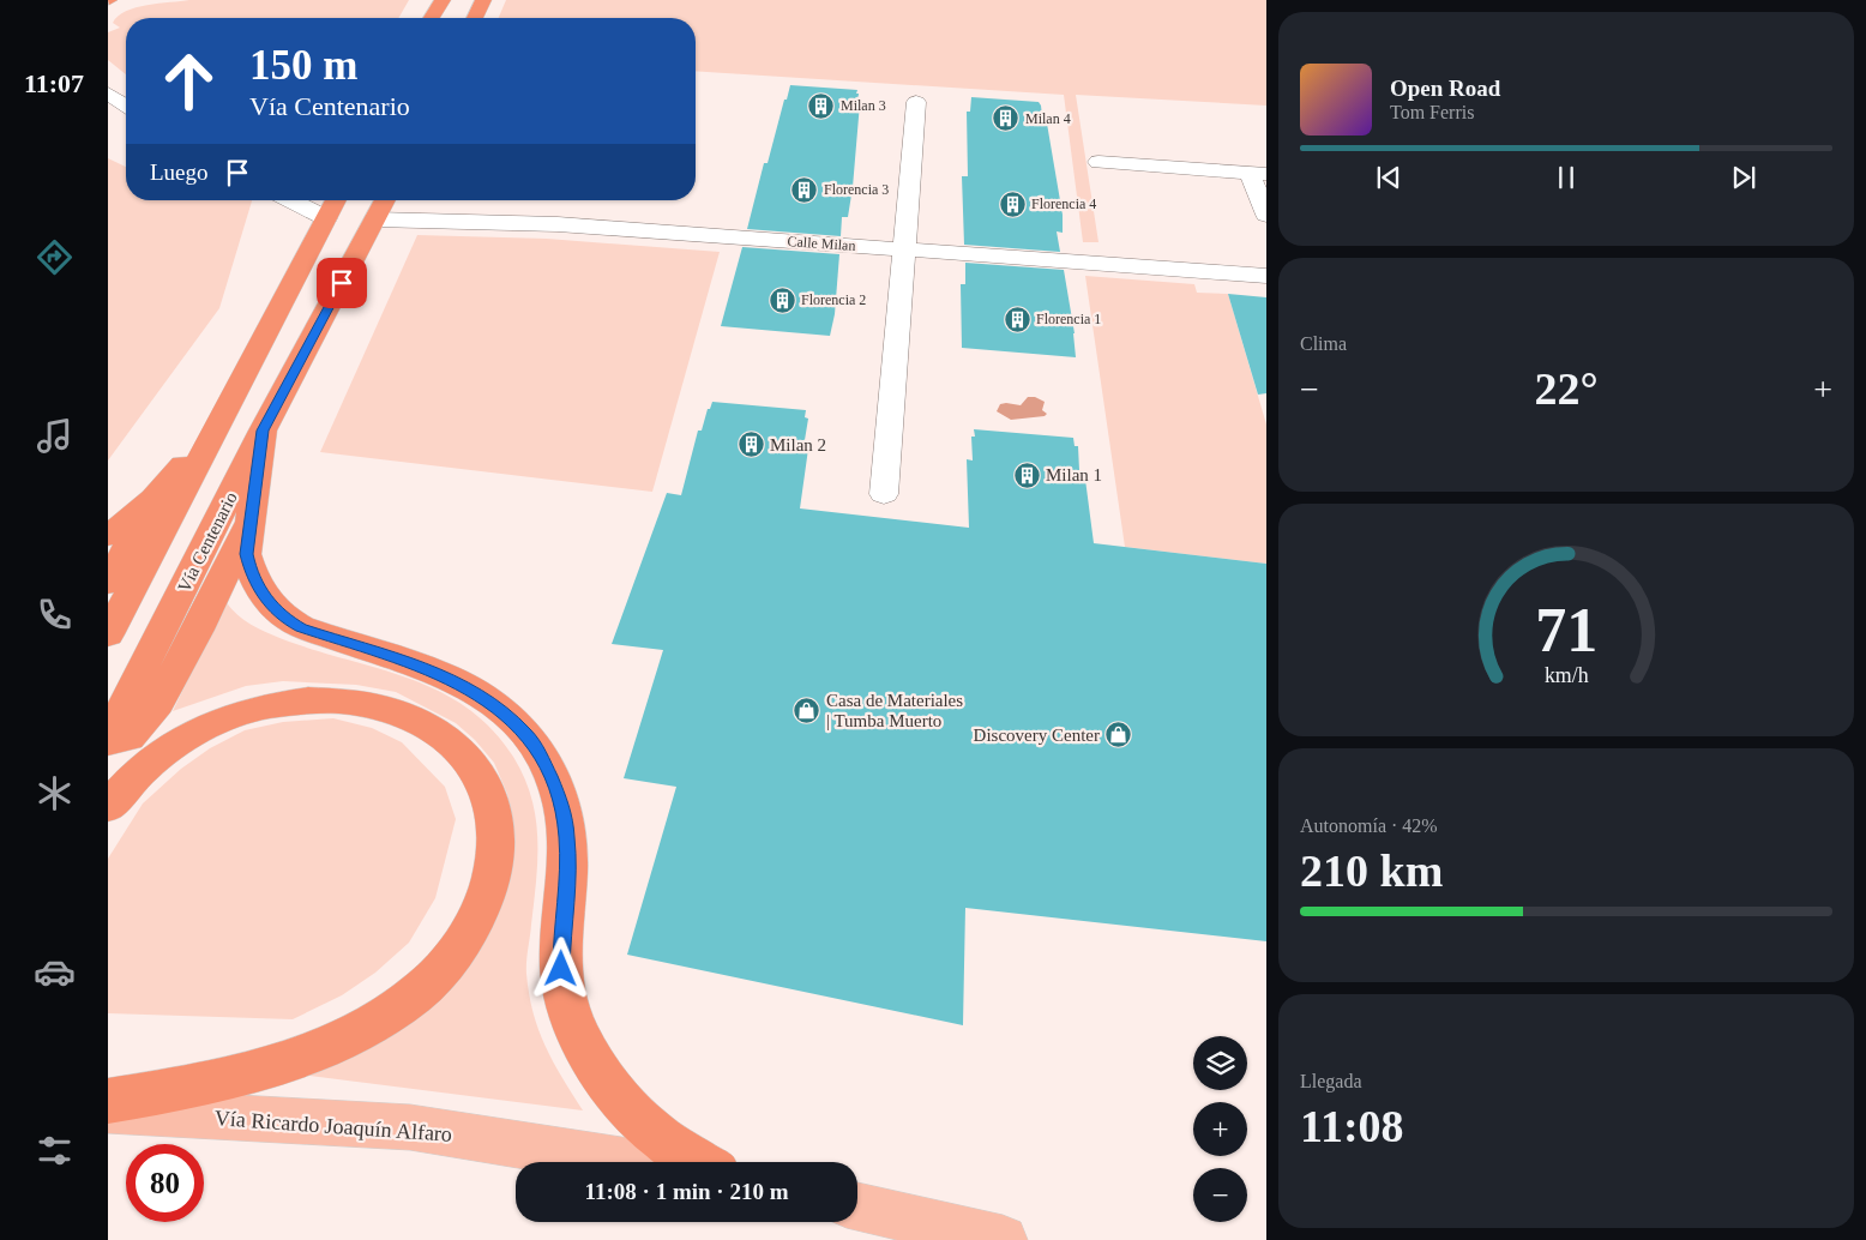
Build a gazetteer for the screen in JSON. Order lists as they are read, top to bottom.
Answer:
{
  "streets": {
    "highway": ["Vía Centenario"],
    "main road": ["Vía Ricardo Joaquín Alfaro"],
    "street": ["Calle Milan"]
  },
  "crossings": [
    ["Calle Milan", "Vía Centenario"]
  ],
  "places": {
    "building": [
      "Milan 3",
      "Milan 4",
      "Florencia 3",
      "Florencia 4",
      "Florencia 2",
      "Florencia 1",
      "Milan 2",
      "Milan 1"
    ],
    "shop": ["Casa de Materiales | Tumba Muerto", "Discovery Center"]
  },
  "page": {
    "tabs": "11:07",
    "turn": ["150 m", "Vía Centenario"],
    "song": ["Open Road", "Tom Ferris"],
    "then": "Luego",
    "tile": [
      "Clima",
      ["Autonomía · 42%", "210 km"],
      ["Llegada", "11:08"]
    ],
    "heat": ["−", "22°", "+"],
    "map_buttons": ["+", "−"],
    "limit": "80",
    "trip": "11:08 · 1 min · 210 m",
    "gauge": ["71", "km/h"]
  }
}
